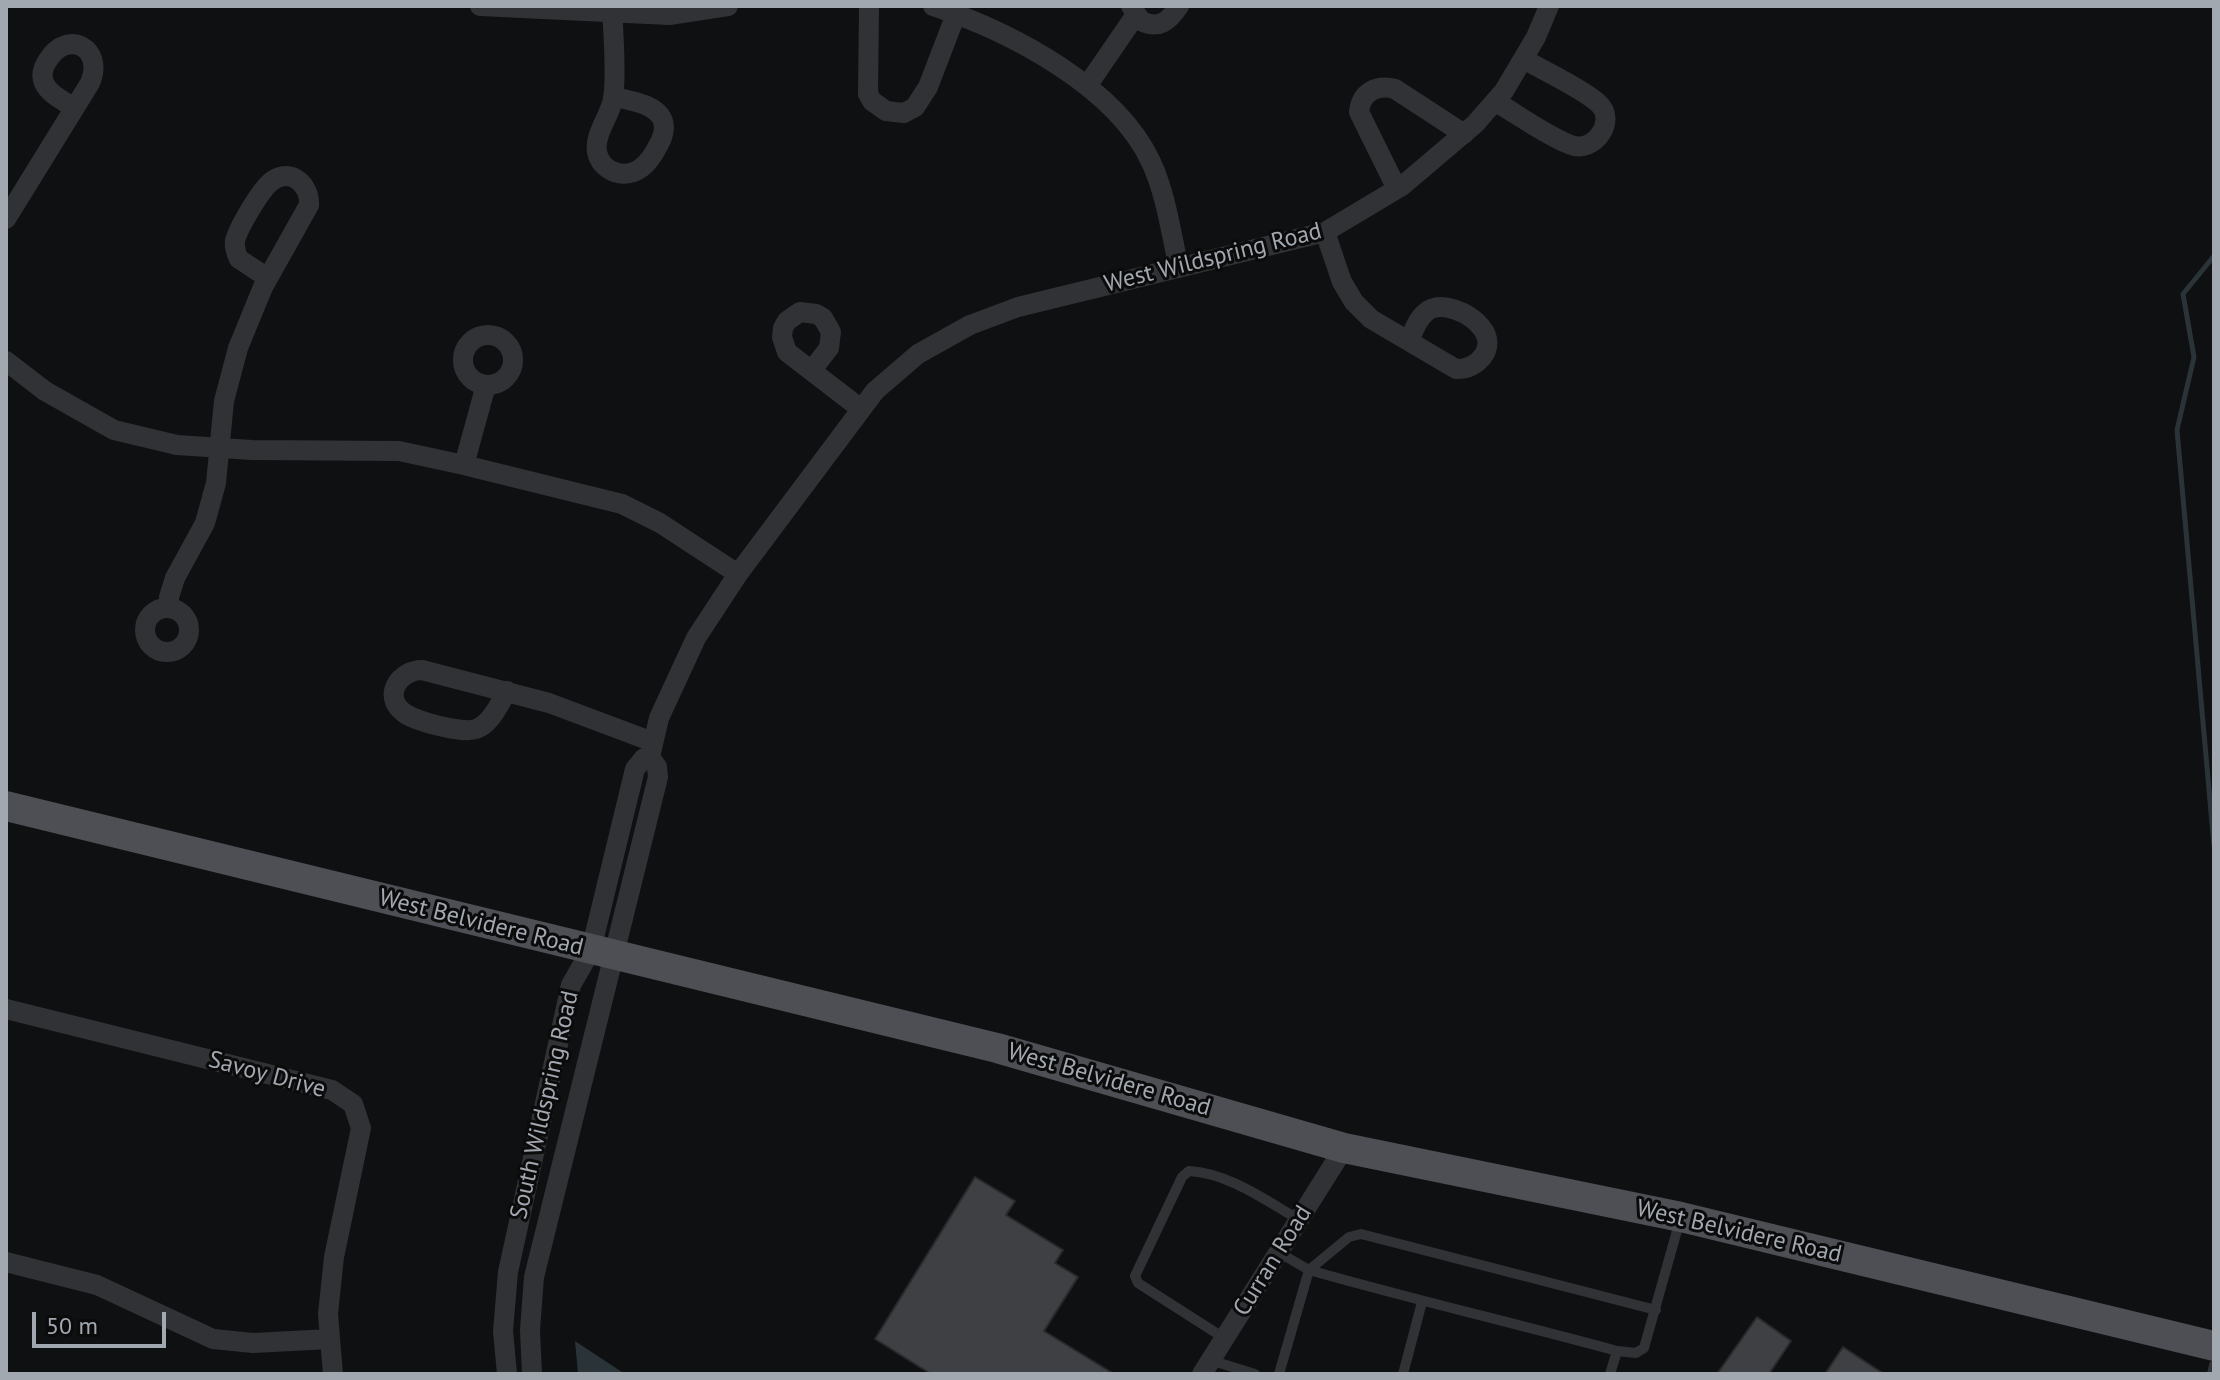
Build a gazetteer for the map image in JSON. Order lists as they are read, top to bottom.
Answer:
{
  "streets": {
    "main road": ["West Belvidere Road"],
    "street": [
      "West Wildspring Road",
      "Savoy Drive",
      "South Wildspring Road",
      "Curran Road"
    ]
  },
  "crossings": [
    ["West Wildspring Road", "South Wildspring Road"],
    ["West Belvidere Road", "South Wildspring Road"],
    ["West Belvidere Road", "Curran Road"]
  ],
  "scale_bar": "50 m"
}
